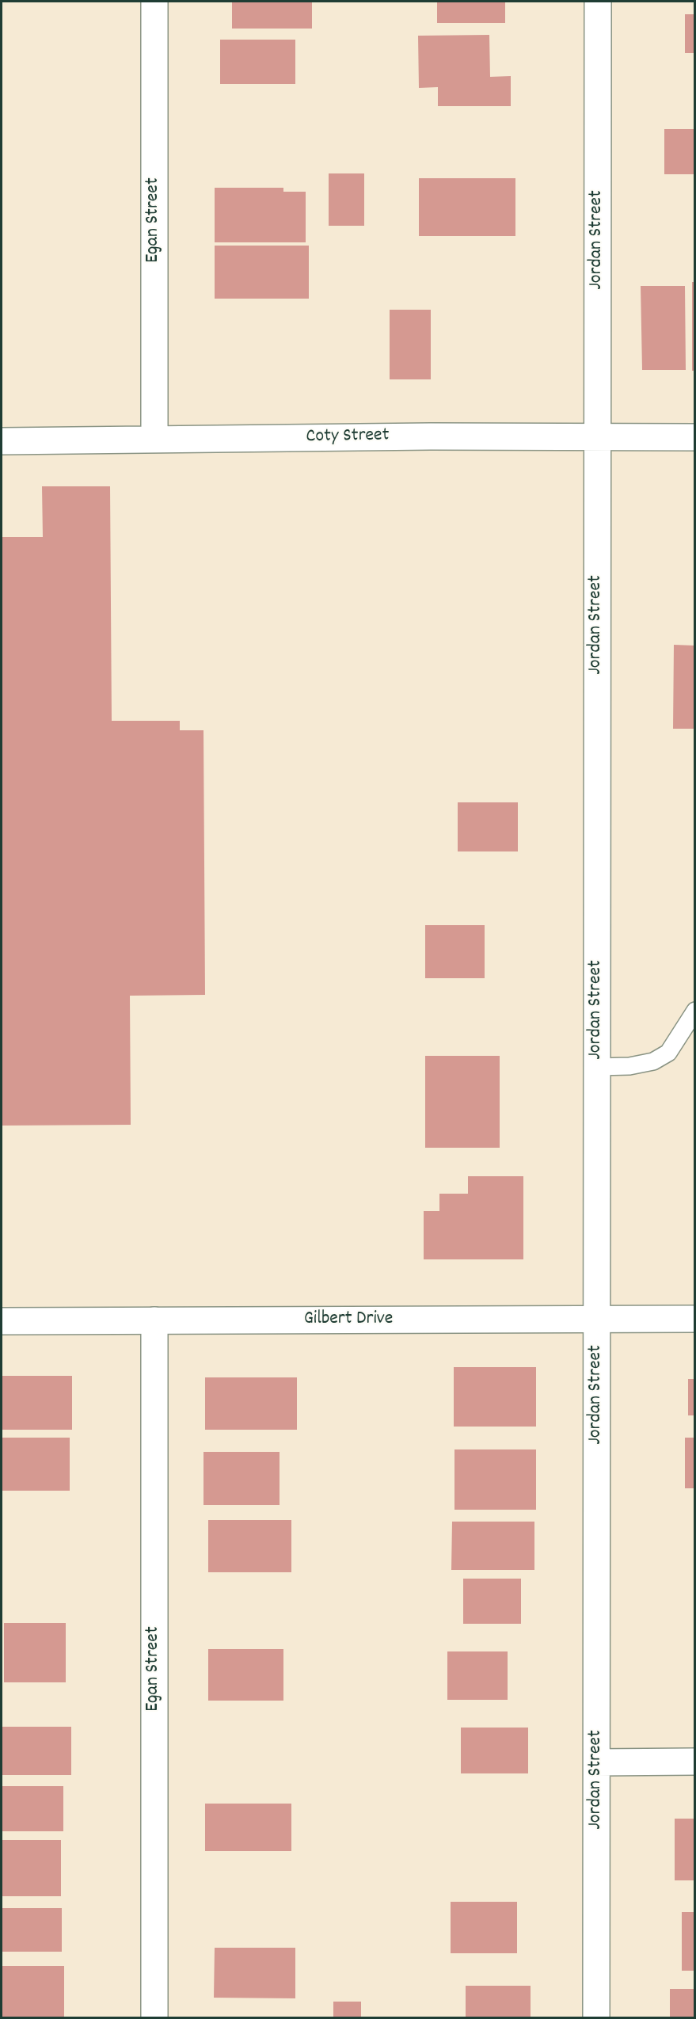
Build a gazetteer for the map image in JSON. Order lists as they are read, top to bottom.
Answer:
{
  "streets": {
    "street": [
      "Egan Street",
      "Jordan Street",
      "Coty Street",
      "Gilbert Drive"
    ]
  },
  "crossings": [
    ["Egan Street", "Coty Street"],
    ["Egan Street", "Gilbert Drive"],
    ["Jordan Street", "Coty Street"],
    ["Jordan Street", "Gilbert Drive"]
  ]
}
